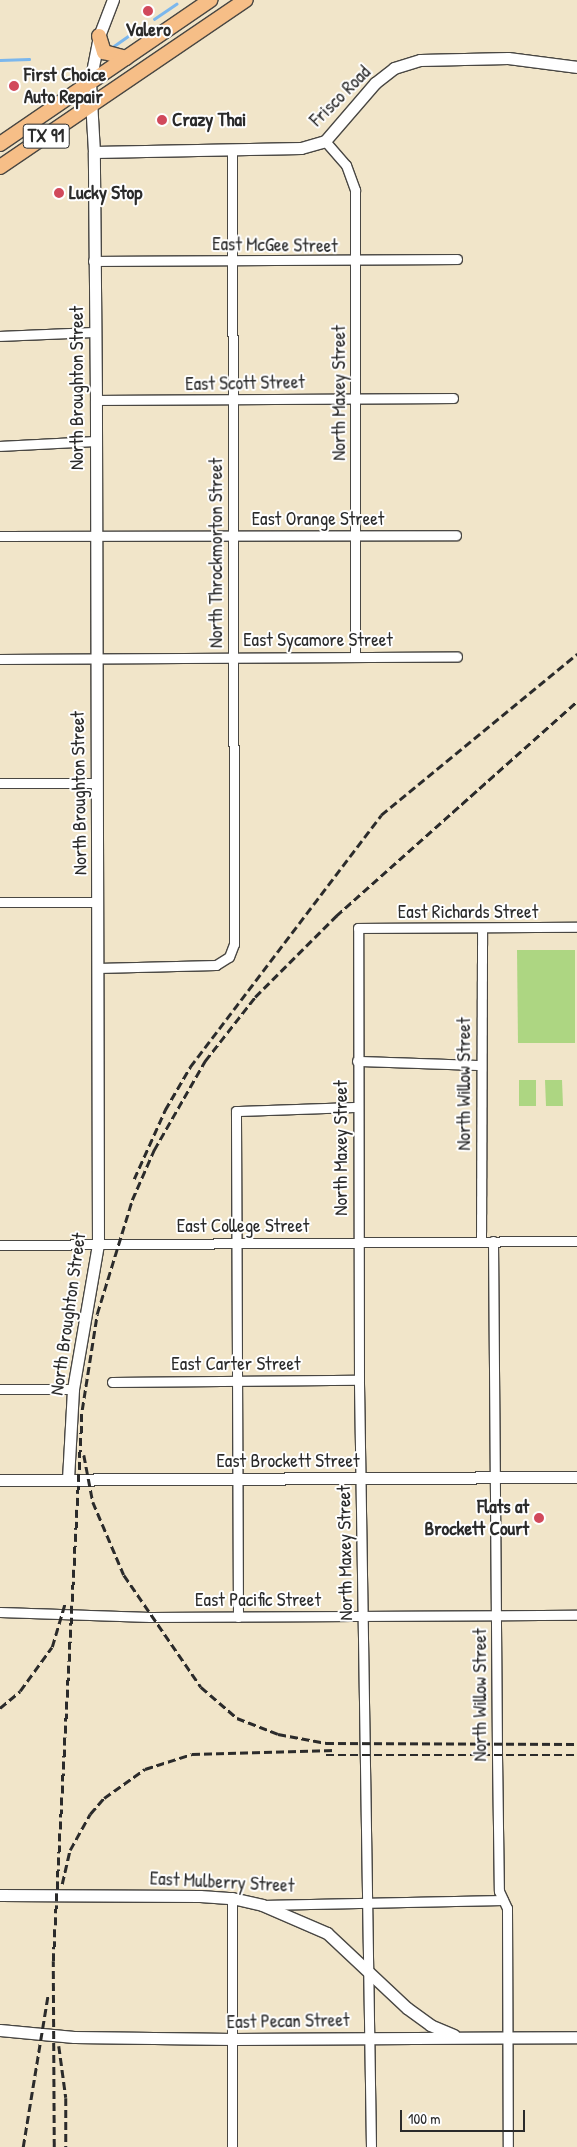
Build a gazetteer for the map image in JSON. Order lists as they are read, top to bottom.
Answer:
{
  "streets": {
    "main road": ["TX 91"],
    "street": [
      "Frisco Road",
      "East McGee Street",
      "East Scott Street",
      "North Broughton Street",
      "North Maxey Street",
      "East Orange Street",
      "North Throckmorton Street",
      "East Sycamore Street",
      "East Richards Street",
      "North Willow Street",
      "East College Street",
      "East Carter Street",
      "East Brockett Street",
      "East Pacific Street",
      "East Mulberry Street",
      "East Pecan Street"
    ]
  },
  "crossings": [
    ["Frisco Road", "North Broughton Street"],
    ["Frisco Road", "North Maxey Street"],
    ["Frisco Road", "North Throckmorton Street"],
    ["TX 91", "North Broughton Street"],
    ["East McGee Street", "North Broughton Street"],
    ["East McGee Street", "North Maxey Street"],
    ["East McGee Street", "North Throckmorton Street"],
    ["East Scott Street", "North Broughton Street"],
    ["East Scott Street", "North Maxey Street"],
    ["East Scott Street", "North Throckmorton Street"],
    ["North Broughton Street", "East Orange Street"],
    ["North Broughton Street", "North Throckmorton Street"],
    ["North Broughton Street", "East Sycamore Street"],
    ["North Broughton Street", "East College Street"],
    ["North Broughton Street", "East Brockett Street"],
    ["North Maxey Street", "East Orange Street"],
    ["North Maxey Street", "East Sycamore Street"],
    ["North Maxey Street", "East Richards Street"],
    ["North Maxey Street", "East College Street"],
    ["North Maxey Street", "East Carter Street"],
    ["North Maxey Street", "East Brockett Street"],
    ["North Maxey Street", "East Pacific Street"],
    ["North Maxey Street", "East Mulberry Street"],
    ["North Maxey Street", "East Pecan Street"],
    ["East Orange Street", "North Throckmorton Street"],
    ["North Throckmorton Street", "East Sycamore Street"],
    ["East Richards Street", "North Willow Street"],
    ["North Willow Street", "East College Street"],
    ["North Willow Street", "East Brockett Street"],
    ["North Willow Street", "East Pacific Street"],
    ["North Willow Street", "East Mulberry Street"],
    ["North Willow Street", "East Pecan Street"]
  ],
  "places": [
    "Valero",
    "First Choice Auto Repair",
    "Crazy Thai",
    "Lucky Stop",
    "Flats at Brockett Court"
  ],
  "scale_bar": "100 m"
}
